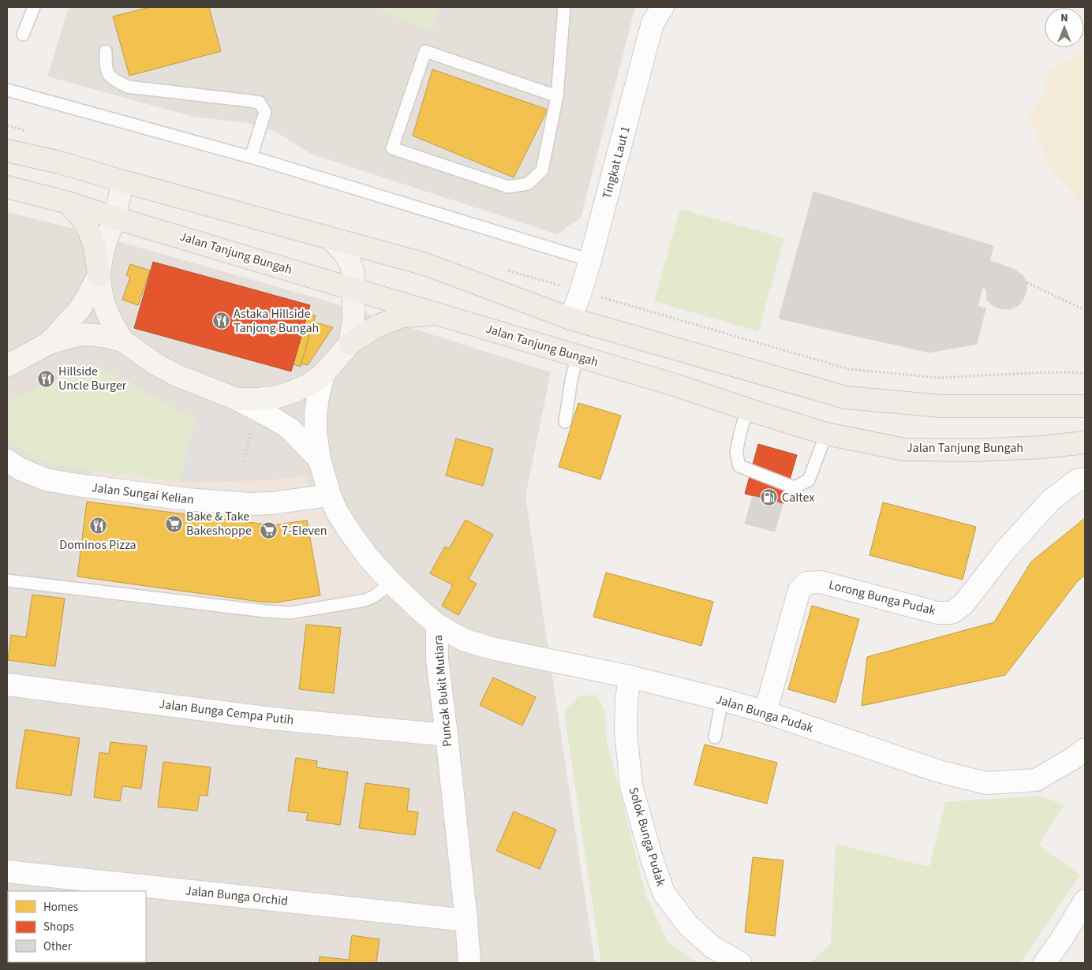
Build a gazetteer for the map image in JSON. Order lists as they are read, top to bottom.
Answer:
{
  "streets": {
    "main road": ["Jalan Tanjung Bungah"],
    "street": [
      "Tingkat Laut 1",
      "Jalan Sungai Kelian",
      "Lorong Bunga Pudak",
      "Puncak Bukit Mutiara",
      "Jalan Bunga Cempa Putih",
      "Jalan Bunga Pudak",
      "Solok Bunga Pudak",
      "Jalan Bunga Orchid"
    ]
  },
  "crossings": [
    ["Jalan Sungai Kelian", "Puncak Bukit Mutiara"],
    ["Lorong Bunga Pudak", "Jalan Bunga Pudak"],
    ["Puncak Bukit Mutiara", "Jalan Bunga Cempa Putih"],
    ["Puncak Bukit Mutiara", "Jalan Bunga Pudak"],
    ["Puncak Bukit Mutiara", "Jalan Bunga Orchid"],
    ["Jalan Bunga Pudak", "Solok Bunga Pudak"]
  ],
  "places": {
    "restaurant": ["Astaka Hillside Tanjong Bungah", "Hillside Uncle Burger", "Dominos Pizza"],
    "fuel station": ["Caltex"],
    "supermarket": ["Bake & Take Bakeshoppe", "7-Eleven"]
  },
  "legend": ["Homes", "Shops", "Other"],
  "north": "top"
}
